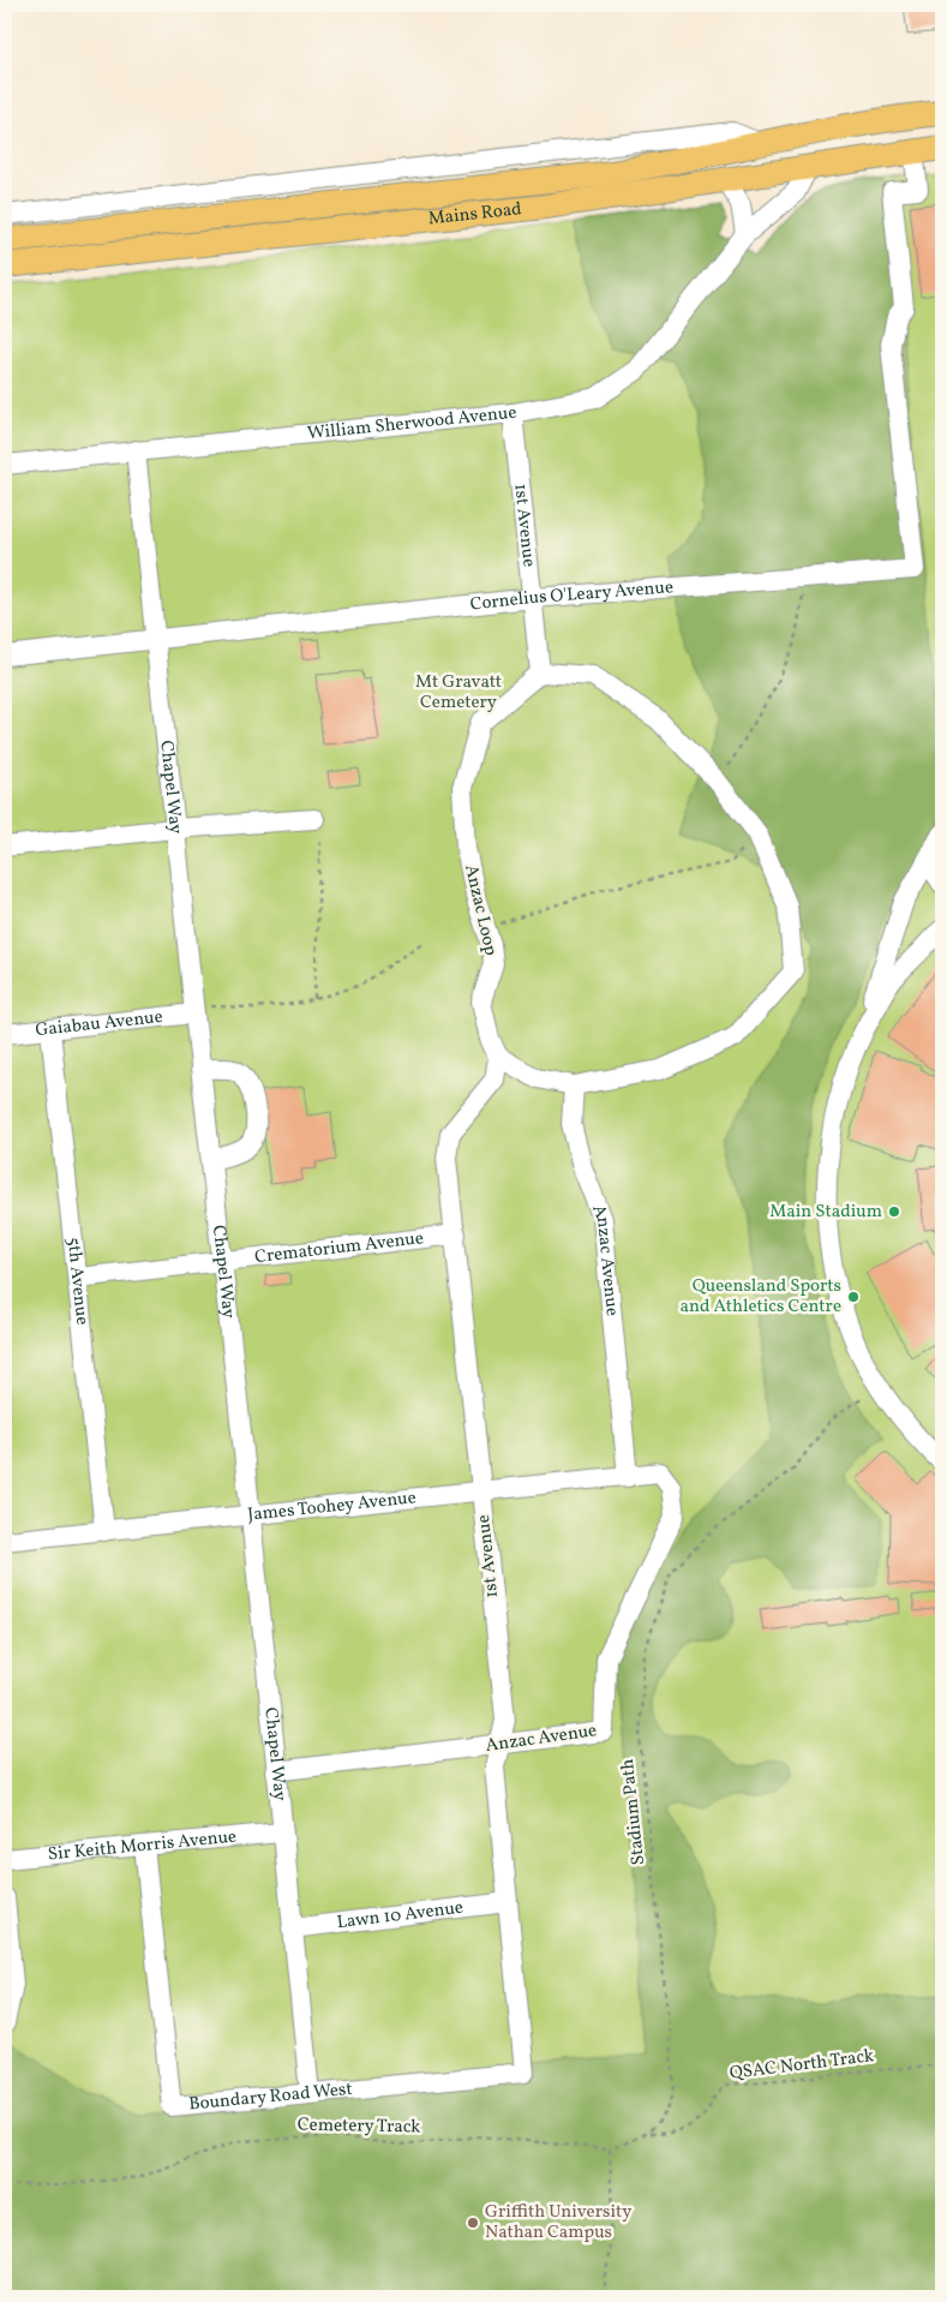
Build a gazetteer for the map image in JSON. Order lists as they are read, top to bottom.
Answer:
{
  "streets": {
    "main road": ["Mains Road"],
    "street": [
      "William Sherwood Avenue",
      "1st Avenue",
      "Cornelius O'Leary Avenue",
      "Chapel Way",
      "Anzac Loop",
      "Gaiabau Avenue",
      "Crematorium Avenue",
      "Anzac Avenue",
      "5th Avenue",
      "James Toohey Avenue",
      "Sir Keith Morris Avenue",
      "Lawn 10 Avenue",
      "Boundary Road West"
    ],
    "path": ["Stadium Path", "QSAC North Track", "Cemetery Track"]
  },
  "crossings": [
    ["Mains Road", "William Sherwood Avenue"],
    ["Mains Road", "Cornelius O'Leary Avenue"],
    ["William Sherwood Avenue", "1st Avenue"],
    ["William Sherwood Avenue", "Chapel Way"],
    ["1st Avenue", "Cornelius O'Leary Avenue"],
    ["1st Avenue", "Anzac Loop"],
    ["1st Avenue", "Crematorium Avenue"],
    ["1st Avenue", "Anzac Avenue"],
    ["1st Avenue", "James Toohey Avenue"],
    ["1st Avenue", "Lawn 10 Avenue"],
    ["1st Avenue", "Boundary Road West"],
    ["Cornelius O'Leary Avenue", "Chapel Way"],
    ["Chapel Way", "Gaiabau Avenue"],
    ["Chapel Way", "Crematorium Avenue"],
    ["Chapel Way", "Anzac Avenue"],
    ["Chapel Way", "James Toohey Avenue"],
    ["Chapel Way", "Sir Keith Morris Avenue"],
    ["Chapel Way", "Lawn 10 Avenue"],
    ["Chapel Way", "Boundary Road West"],
    ["Gaiabau Avenue", "5th Avenue"],
    ["Crematorium Avenue", "5th Avenue"],
    ["Anzac Avenue", "James Toohey Avenue"],
    ["5th Avenue", "James Toohey Avenue"],
    ["Stadium Path", "QSAC North Track"],
    ["Stadium Path", "Cemetery Track"],
    ["Sir Keith Morris Avenue", "Boundary Road West"]
  ],
  "parks": ["Mt Gravatt Cemetery"],
  "places": ["Main Stadium", "Queensland Sports and Athletics Centre", "Griffith University Nathan Campus"]
}
